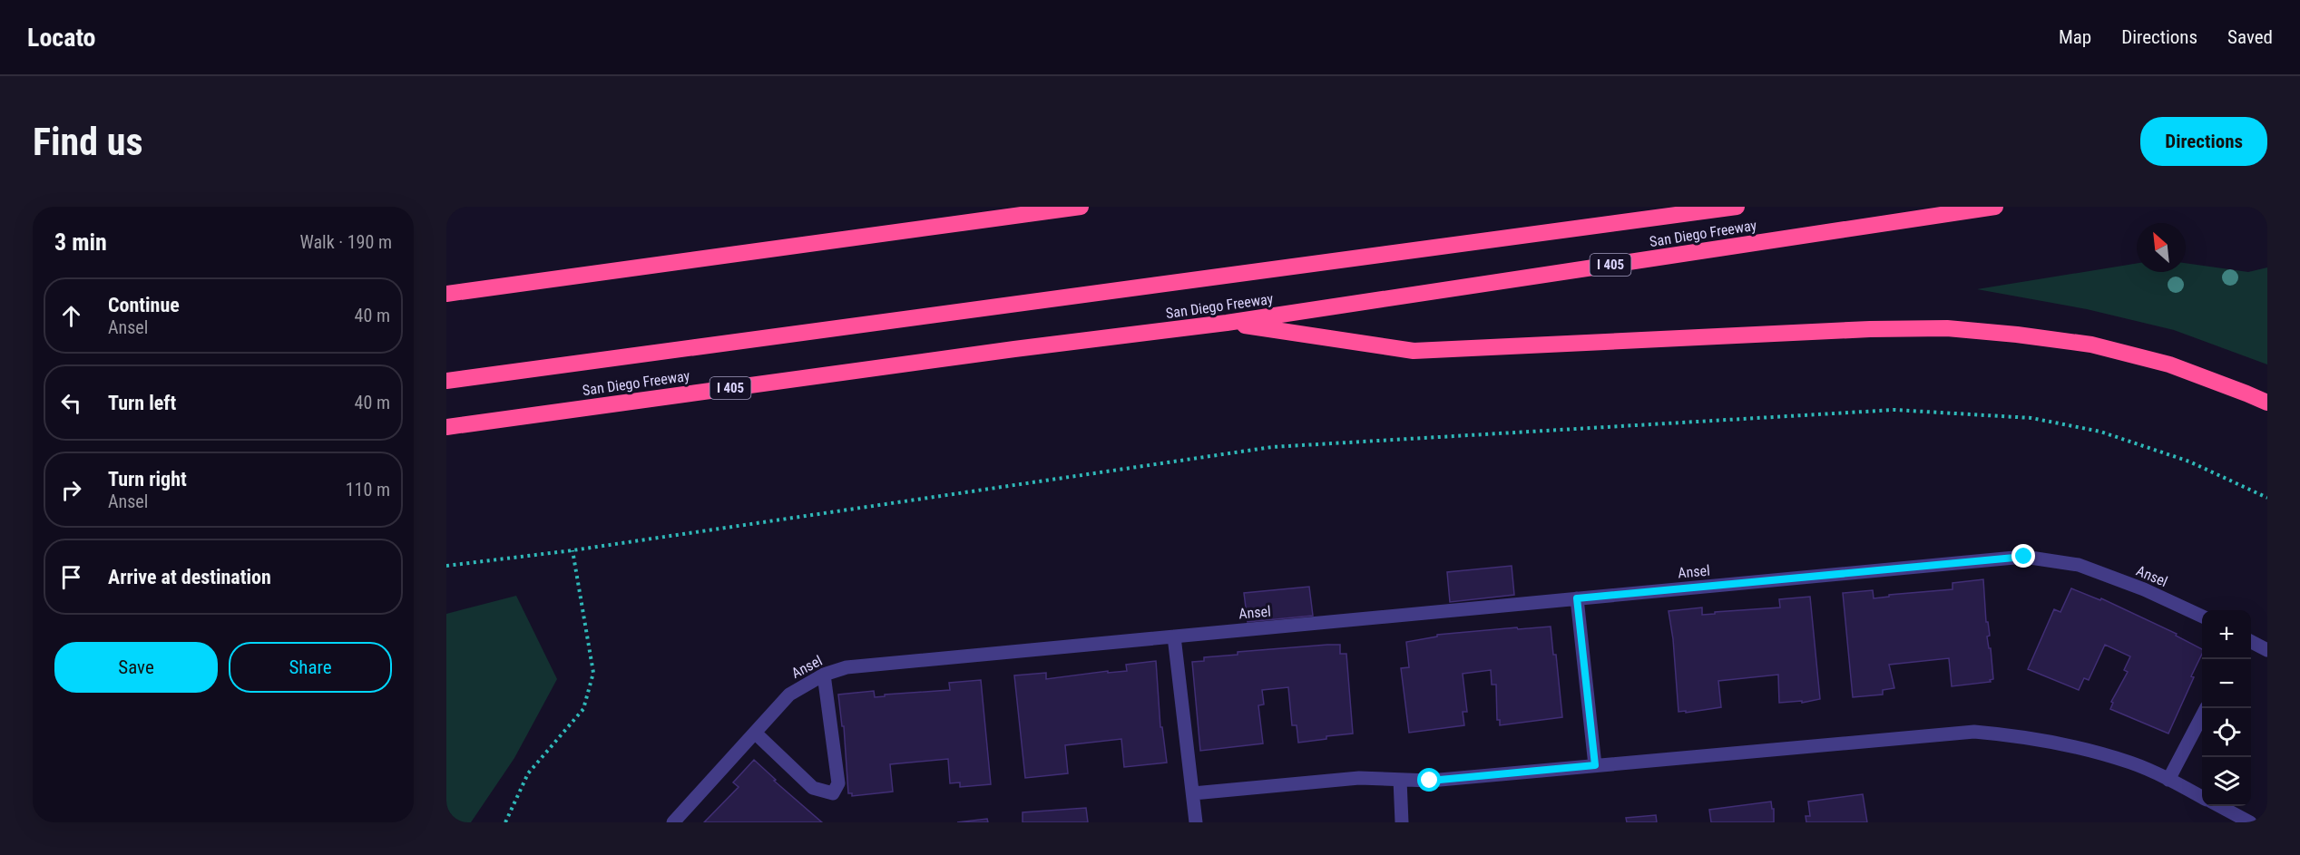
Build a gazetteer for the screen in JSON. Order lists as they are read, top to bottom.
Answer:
{
  "streets": {
    "highway": ["San Diego Freeway", "I 405"],
    "street": ["Ansel"]
  },
  "north": "top left",
  "page": {
    "header": "Locato",
    "nav": ["Map", "Directions", "Saved"],
    "buttons": [
      "Directions",
      ["Save", "Share"]
    ],
    "title": "Find us",
    "heading": ["3 min", "Walk · 190 m"],
    "list": [
      ["Continue", "Ansel", "40 m"],
      ["Turn left", "40 m"],
      ["Turn right", "Ansel", "110 m"],
      "Arrive at destination"
    ],
    "map_buttons": ["+", "−"]
  }
}
